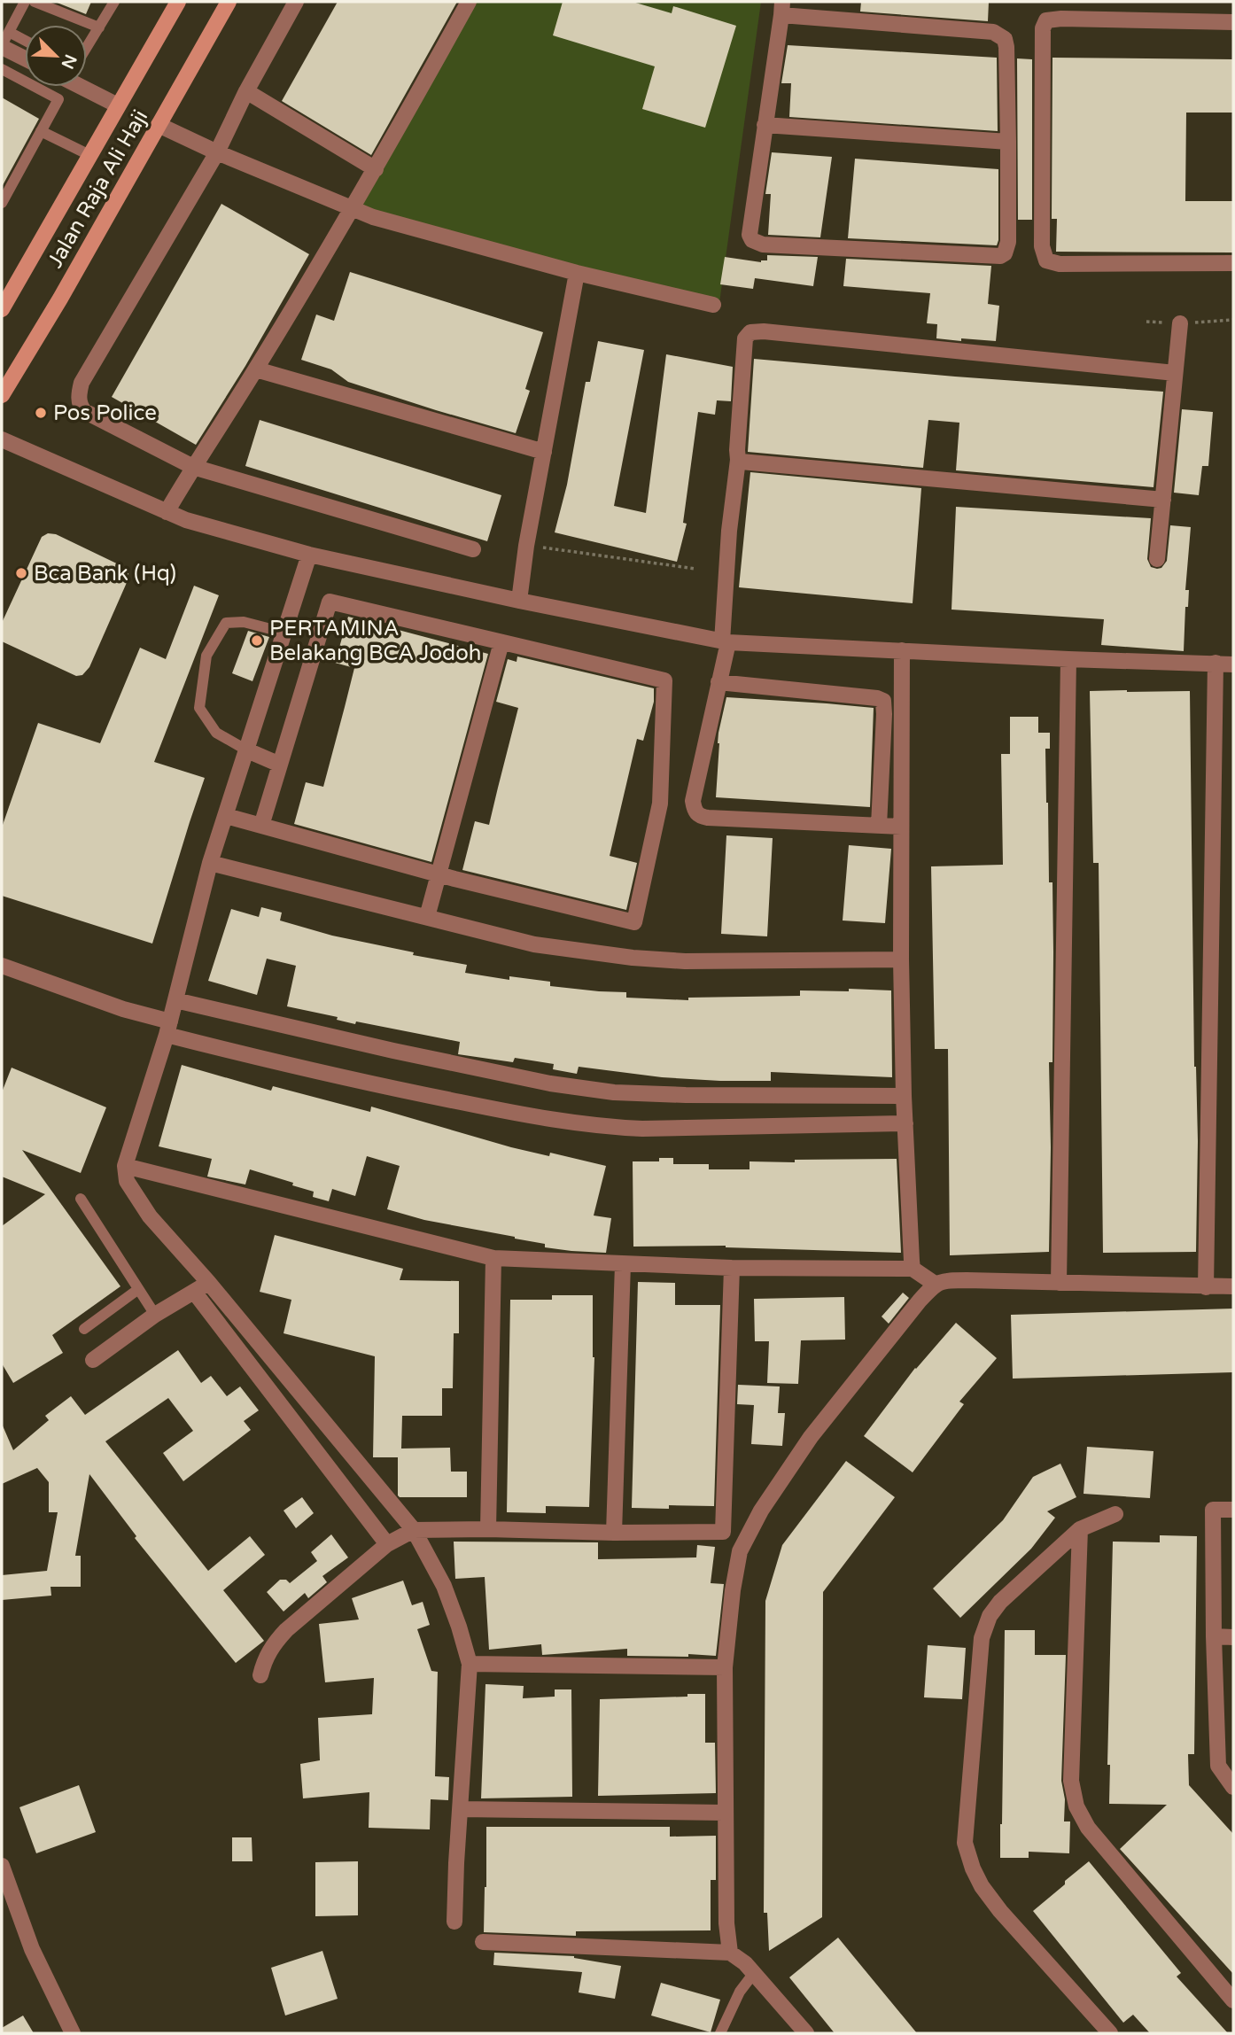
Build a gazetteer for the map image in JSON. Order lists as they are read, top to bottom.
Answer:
{
  "streets": {
    "main road": ["Jalan Raja Ali Haji"]
  },
  "places": ["Pos Police", "Bca Bank (Hq)", "PERTAMINA Belakang BCA Jodoh"],
  "north": "bottom right"
}
